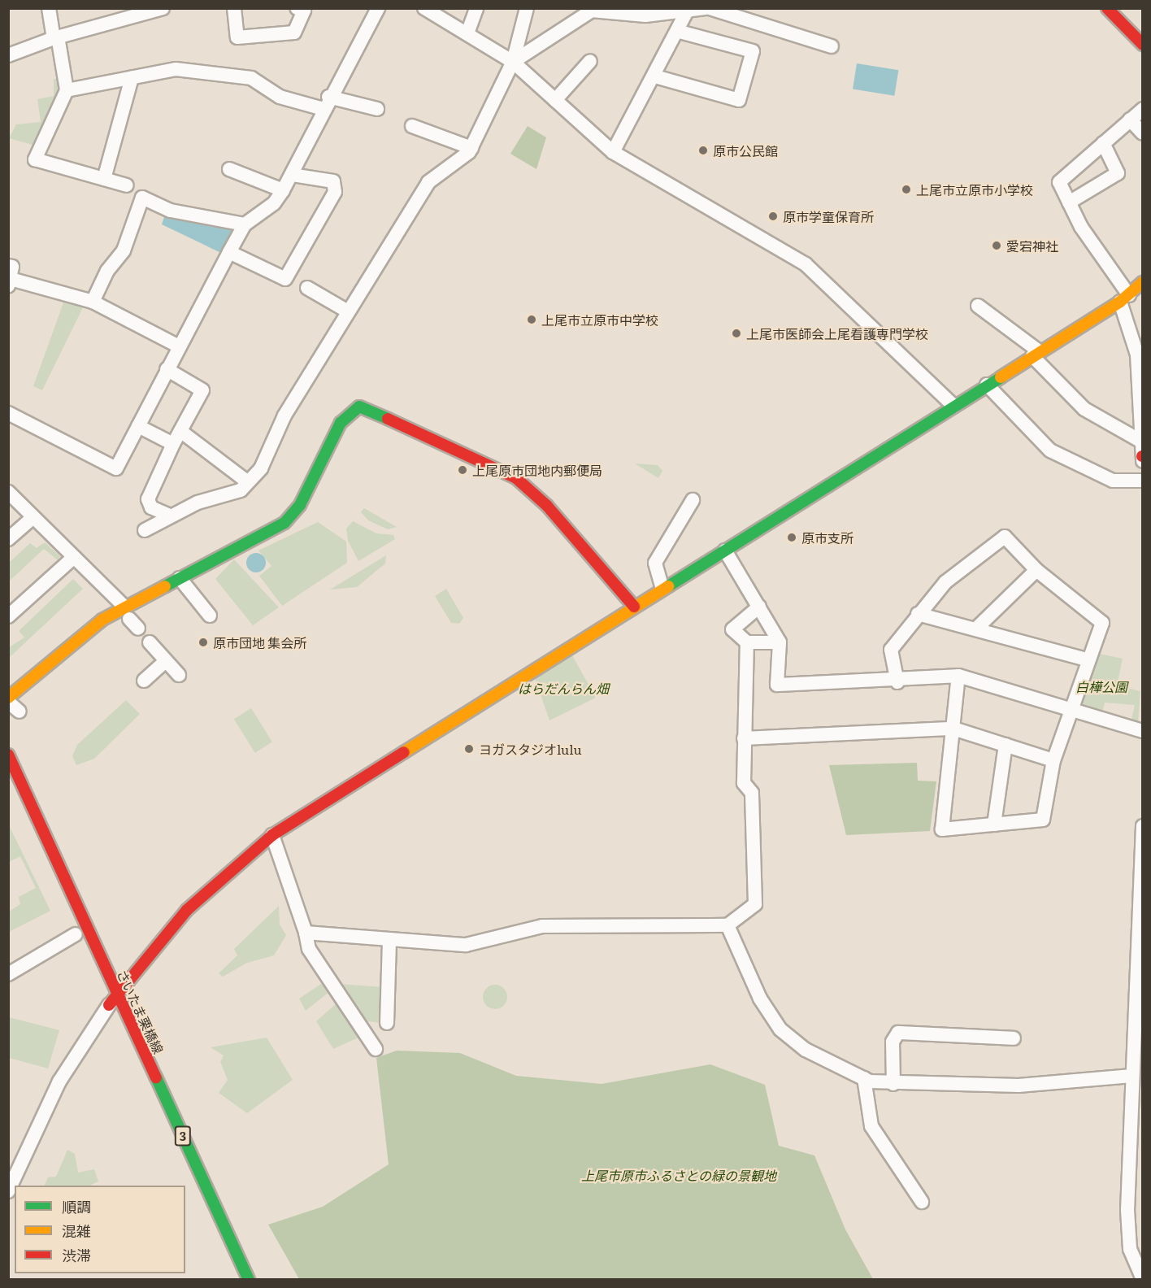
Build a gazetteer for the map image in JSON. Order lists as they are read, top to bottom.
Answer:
{
  "streets": {
    "street": ["さいたま栗橋線", "3"]
  },
  "parks": ["白樺公園", "はらだんらん畑", "上尾市原市ふるさとの緑の景観地"],
  "places": [
    "原市公民館",
    "上尾市立原市小学校",
    "原市学童保育所",
    "愛宕神社",
    "上尾市立原市中学校",
    "上尾市医師会上尾看護専門学校",
    "上尾原市団地内郵便局",
    "原市支所",
    "原市団地 集会所",
    "ヨガスタジオlulu"
  ],
  "legend": ["順調", "混雑", "渋滞"]
}
